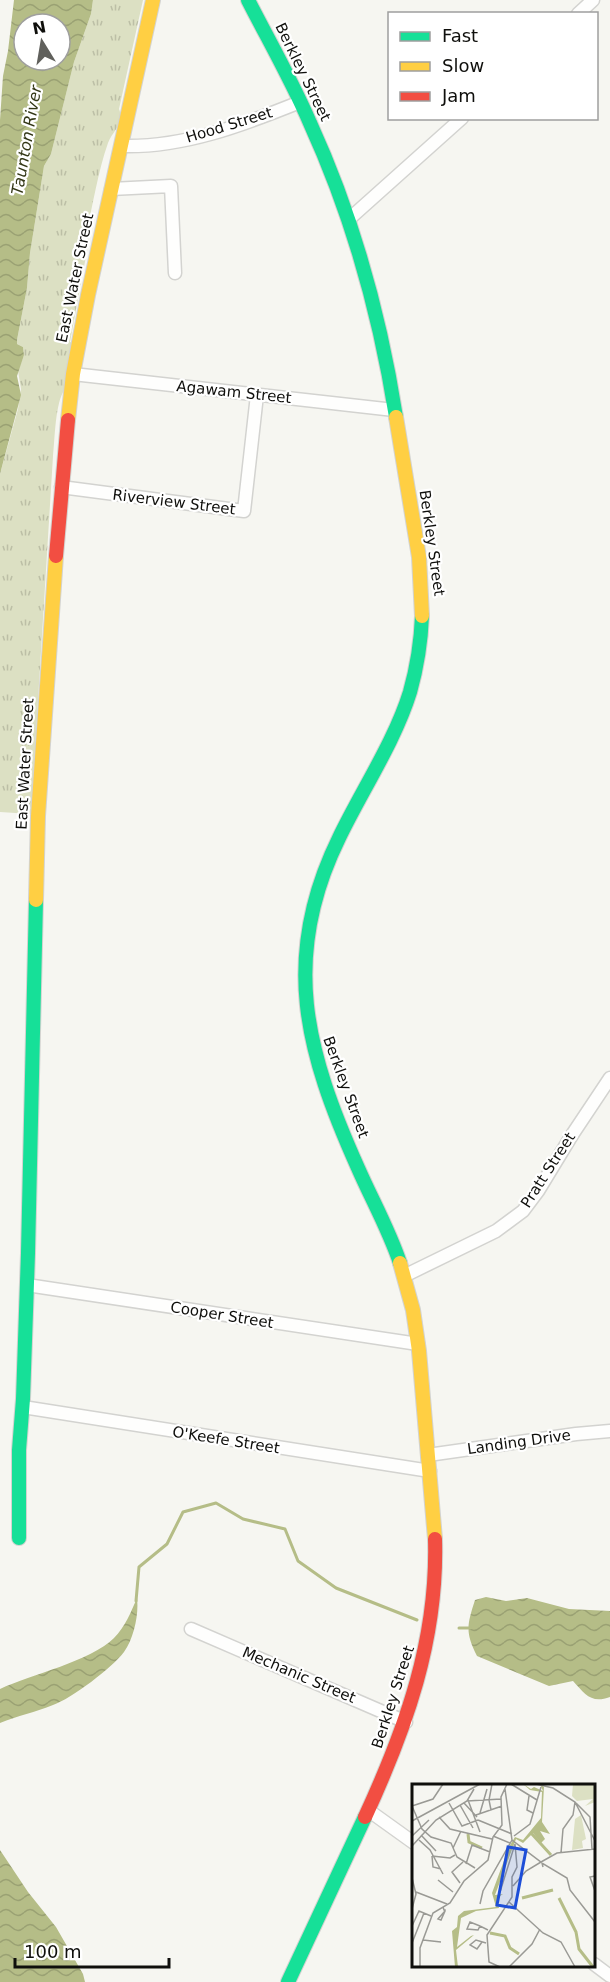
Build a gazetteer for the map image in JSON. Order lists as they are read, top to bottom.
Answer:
{
  "streets": {
    "main road": ["Berkley Street", "East Water Street"],
    "street": [
      "Hood Street",
      "Agawam Street",
      "Riverview Street",
      "Pratt Street",
      "Cooper Street",
      "O'Keefe Street",
      "Landing Drive",
      "Mechanic Street"
    ]
  },
  "crossings": [
    ["Berkley Street", "Hood Street"],
    ["Berkley Street", "Agawam Street"],
    ["Berkley Street", "Pratt Street"],
    ["Berkley Street", "Cooper Street"],
    ["Berkley Street", "O'Keefe Street"],
    ["Berkley Street", "Landing Drive"],
    ["Berkley Street", "Mechanic Street"],
    ["Hood Street", "East Water Street"],
    ["East Water Street", "Agawam Street"],
    ["East Water Street", "Riverview Street"],
    ["East Water Street", "Cooper Street"],
    ["East Water Street", "O'Keefe Street"],
    ["Agawam Street", "Riverview Street"]
  ],
  "water": ["Taunton River"],
  "legend": ["Fast", "Slow", "Jam"],
  "scale_bar": "100 m",
  "north": "top"
}
